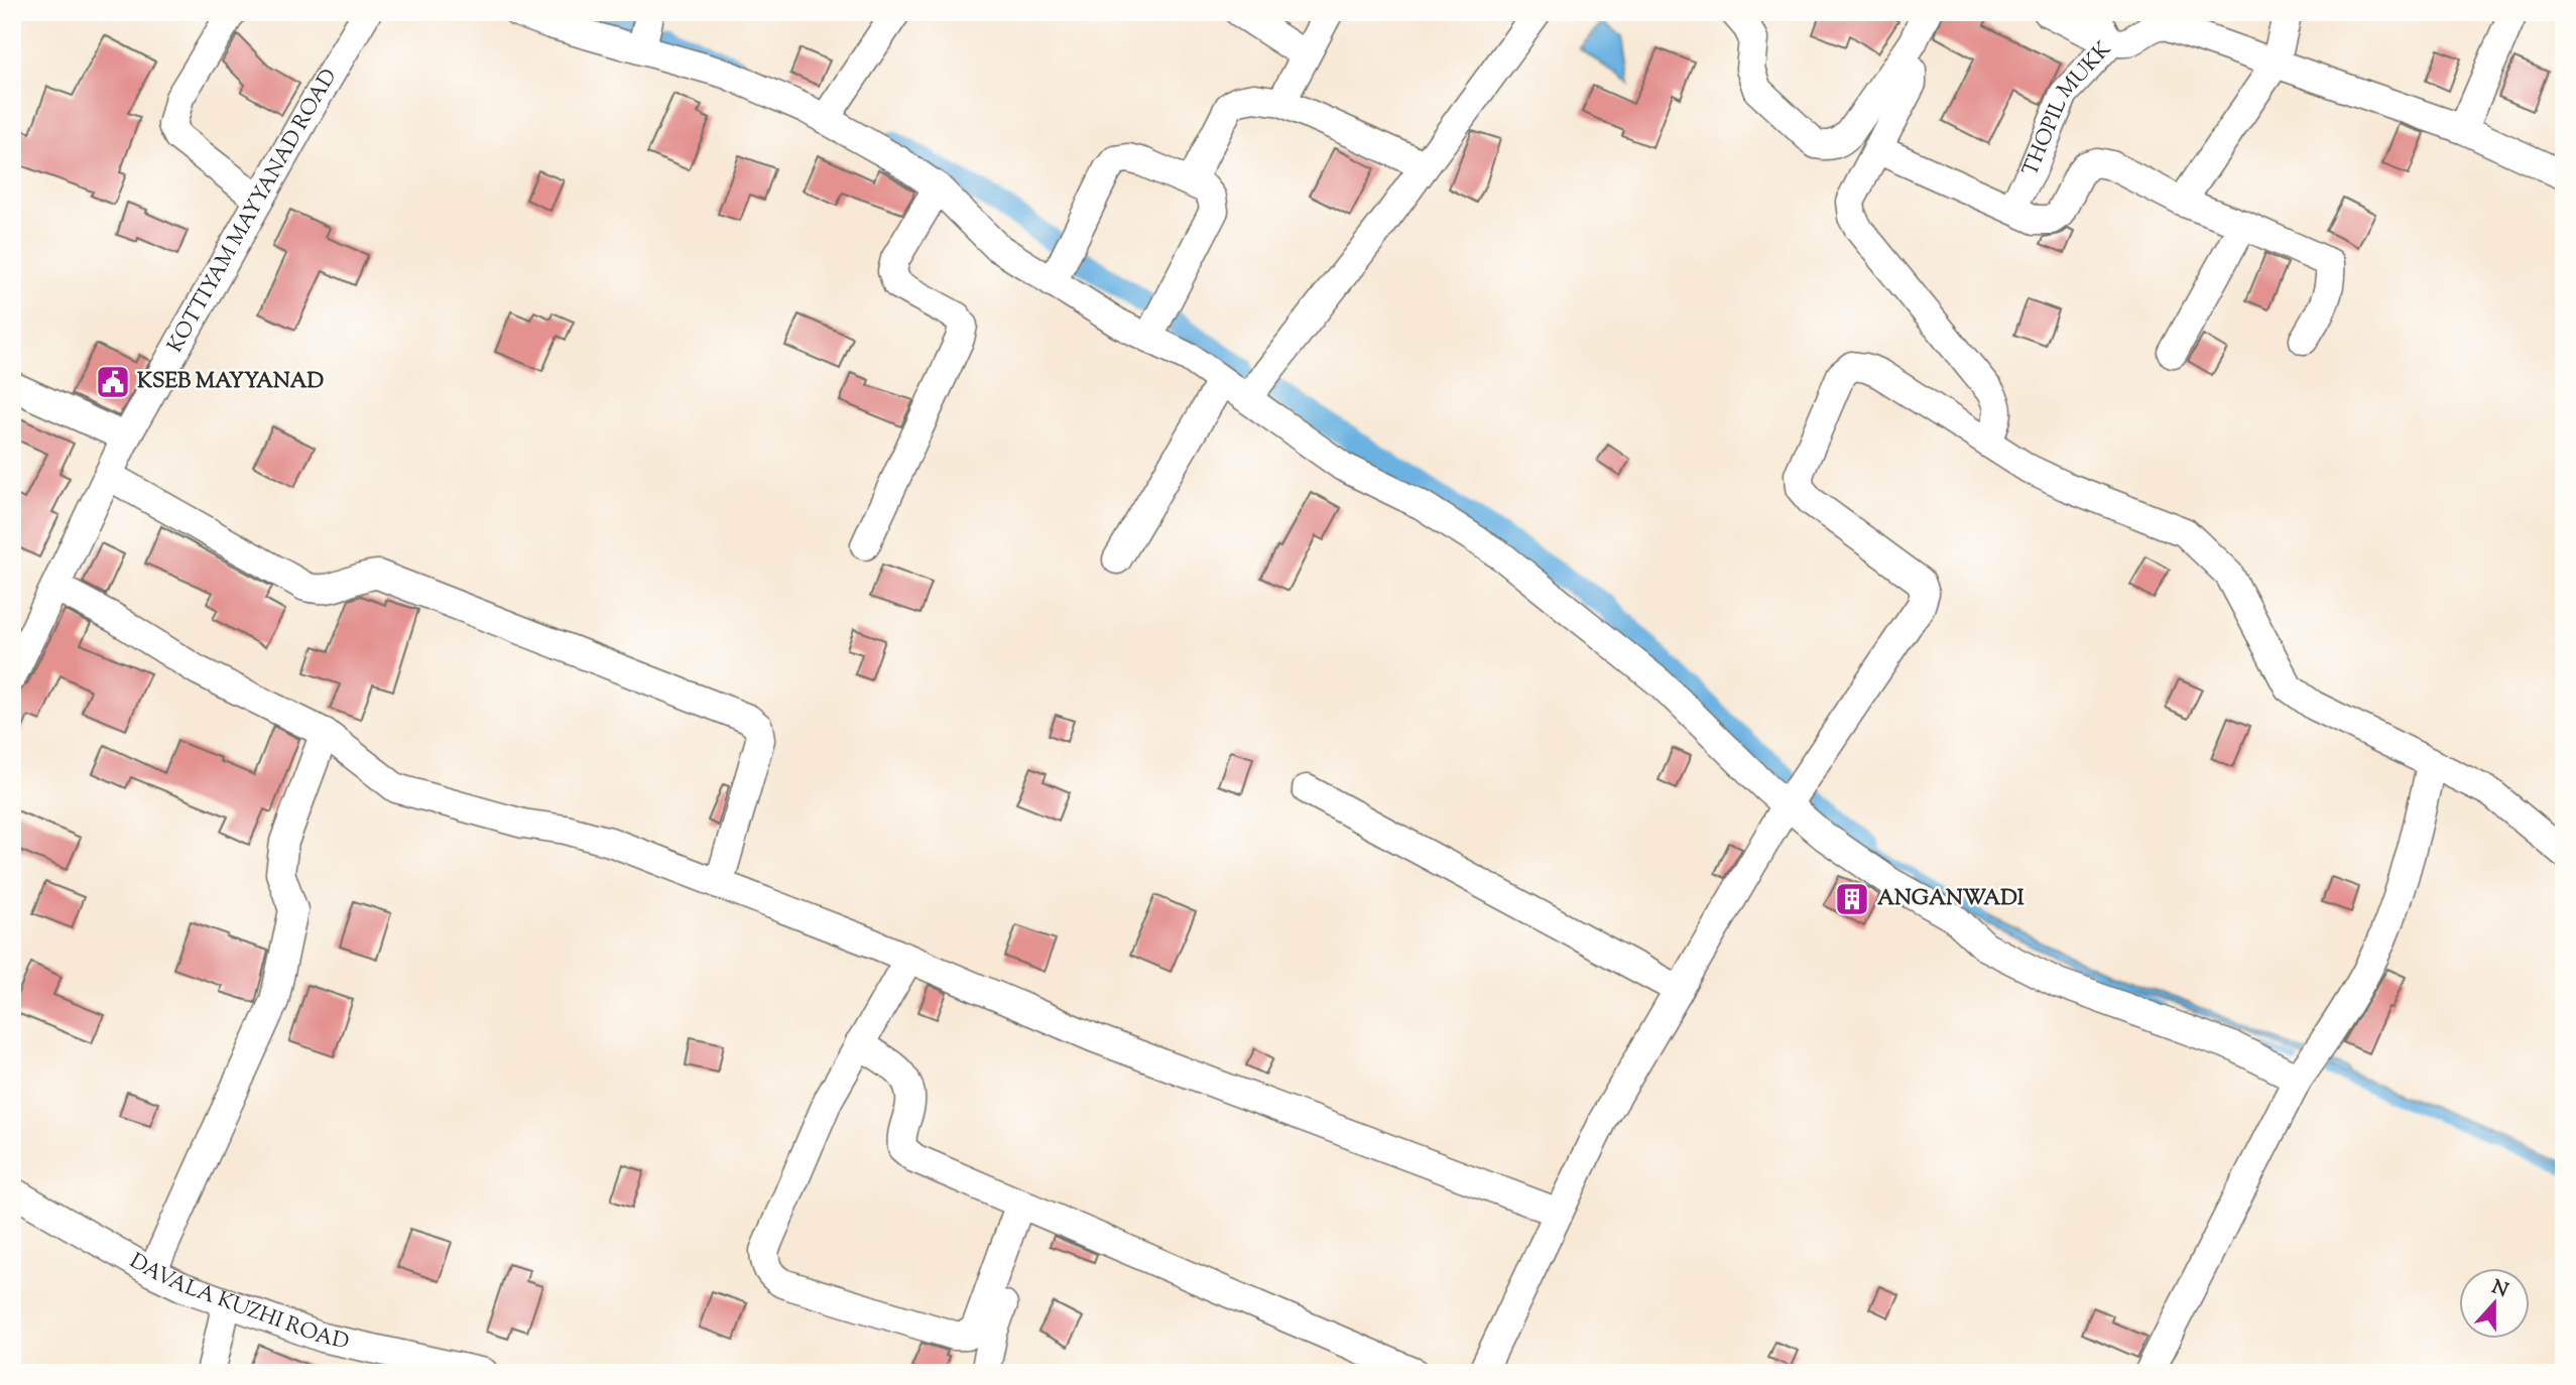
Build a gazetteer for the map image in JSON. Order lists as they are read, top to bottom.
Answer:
{
  "streets": {
    "street": ["THOPIL MUKK", "KOTTIYAM MAYYANAD ROAD", "DAVALA KUZHI ROAD"]
  },
  "places": {
    "public building": ["KSEB MAYYANAD"],
    "building": ["ANGANWADI"]
  },
  "north": "top"
}
